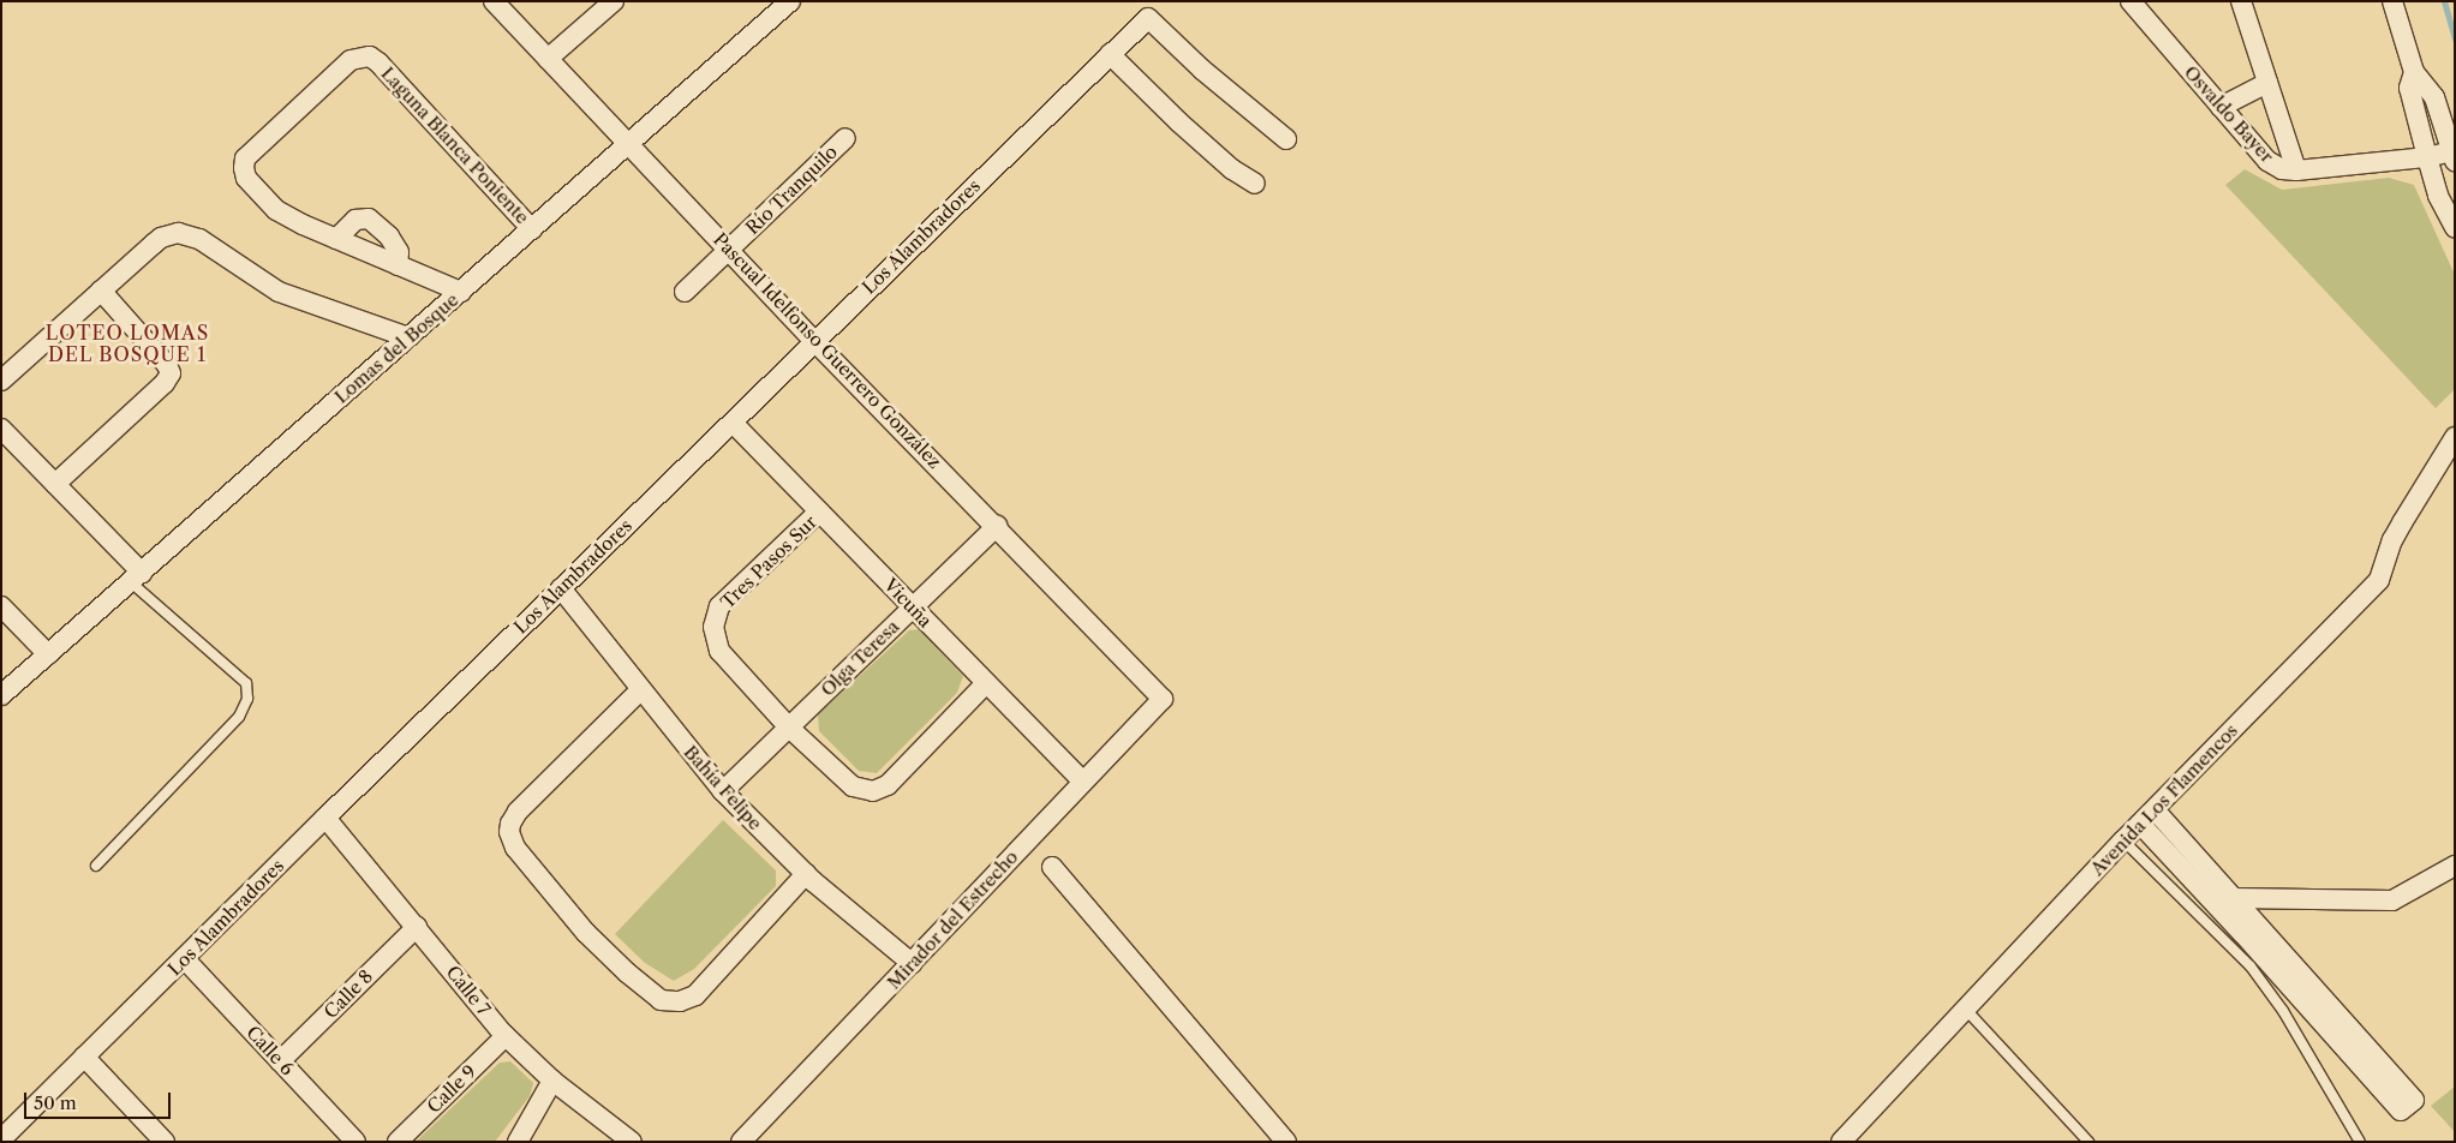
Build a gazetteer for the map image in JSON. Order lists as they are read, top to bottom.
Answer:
{
  "streets": {
    "street": [
      "Osvaldo Bayer",
      "Laguna Blanca Poniente",
      "Río Tranquilo",
      "Los Alambradores",
      "Lomas del Bosque",
      "Pascual Idelfonso Guerrero González",
      "Tres Pasos Sur",
      "Vicuña",
      "Olga Teresa",
      "Bahía Felipe",
      "Avenida Los Flamencos",
      "Mirador del Estrecho",
      "Calle 7",
      "Calle 8",
      "Calle 6",
      "Calle 9"
    ]
  },
  "crossings": [
    ["Laguna Blanca Poniente", "Lomas del Bosque"],
    ["Río Tranquilo", "Pascual Idelfonso Guerrero González"],
    ["Los Alambradores", "Pascual Idelfonso Guerrero González"],
    ["Los Alambradores", "Vicuña"],
    ["Los Alambradores", "Bahía Felipe"],
    ["Los Alambradores", "Calle 7"],
    ["Los Alambradores", "Calle 6"],
    ["Lomas del Bosque", "Pascual Idelfonso Guerrero González"],
    ["Pascual Idelfonso Guerrero González", "Olga Teresa"],
    ["Pascual Idelfonso Guerrero González", "Mirador del Estrecho"],
    ["Tres Pasos Sur", "Vicuña"],
    ["Tres Pasos Sur", "Olga Teresa"],
    ["Vicuña", "Olga Teresa"],
    ["Vicuña", "Mirador del Estrecho"],
    ["Olga Teresa", "Bahía Felipe"],
    ["Bahía Felipe", "Mirador del Estrecho"],
    ["Calle 7", "Calle 8"],
    ["Calle 7", "Calle 9"],
    ["Calle 8", "Calle 6"]
  ],
  "districts": ["LOTEO LOMAS DEL BOSQUE 1"],
  "scale_bar": "50 m"
}
